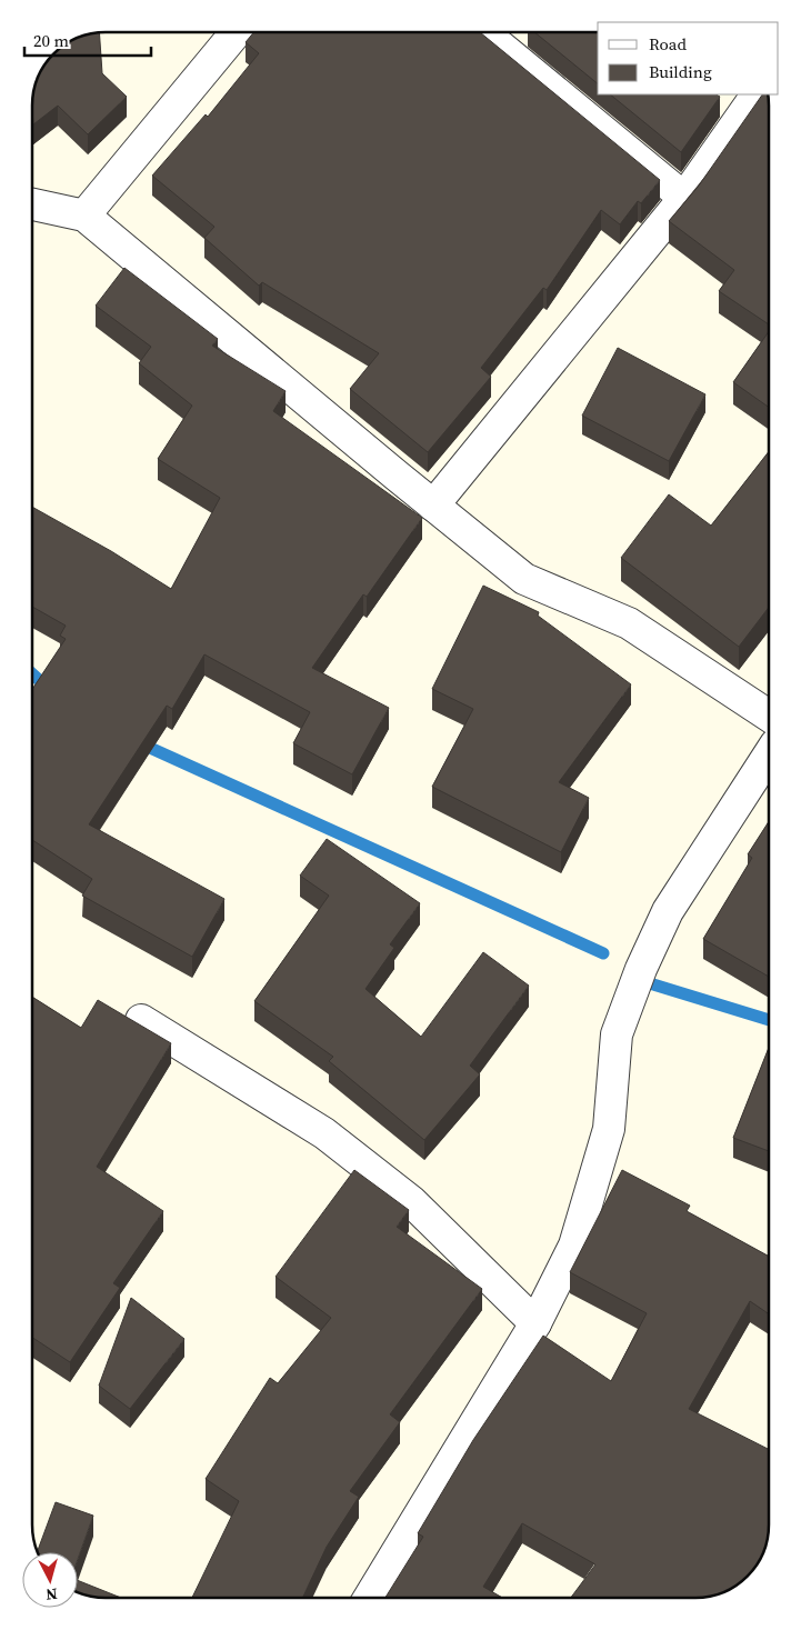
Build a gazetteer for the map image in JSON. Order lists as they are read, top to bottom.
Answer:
{
  "legend": ["Road", "Building"],
  "scale_bar": "20 m",
  "north": "bottom"
}
